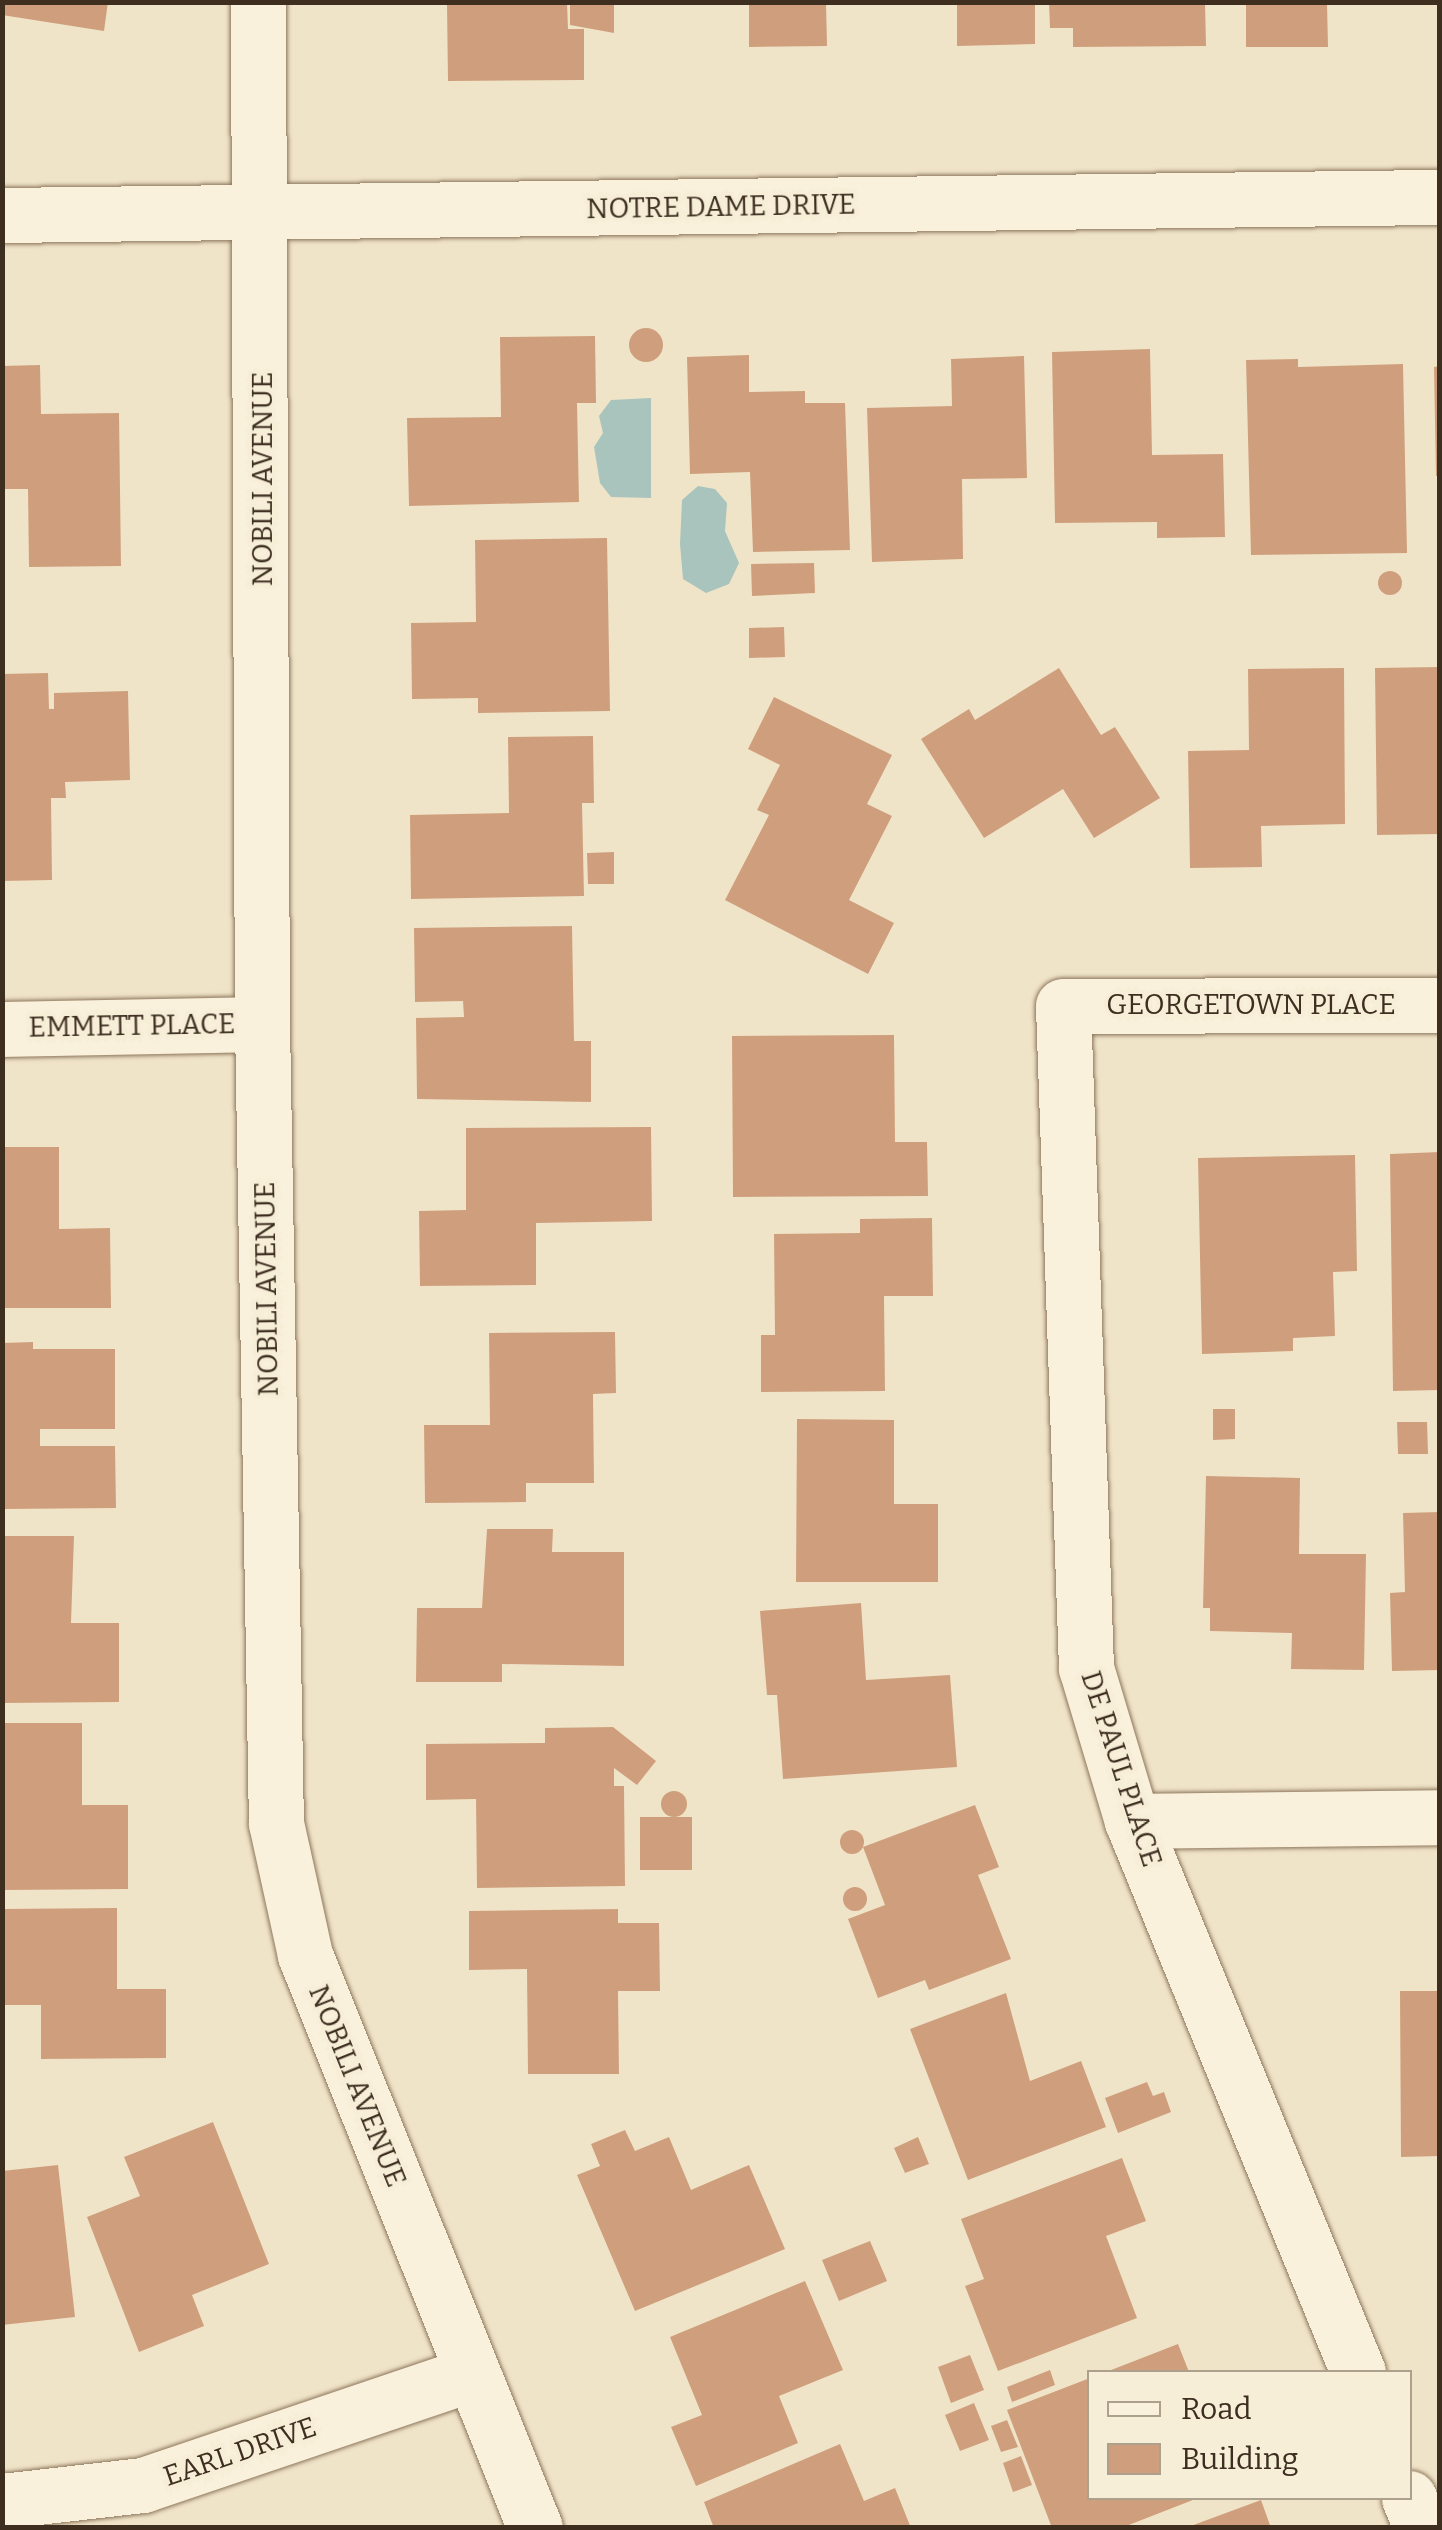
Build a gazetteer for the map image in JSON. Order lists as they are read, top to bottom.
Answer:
{
  "streets": {
    "street": [
      "NOTRE DAME DRIVE",
      "NOBILI AVENUE",
      "GEORGETOWN PLACE",
      "EMMETT PLACE",
      "DE PAUL PLACE",
      "EARL DRIVE"
    ]
  },
  "crossings": [
    ["NOTRE DAME DRIVE", "NOBILI AVENUE"],
    ["NOBILI AVENUE", "EMMETT PLACE"],
    ["NOBILI AVENUE", "EARL DRIVE"],
    ["GEORGETOWN PLACE", "DE PAUL PLACE"]
  ],
  "legend": ["Road", "Building"]
}
